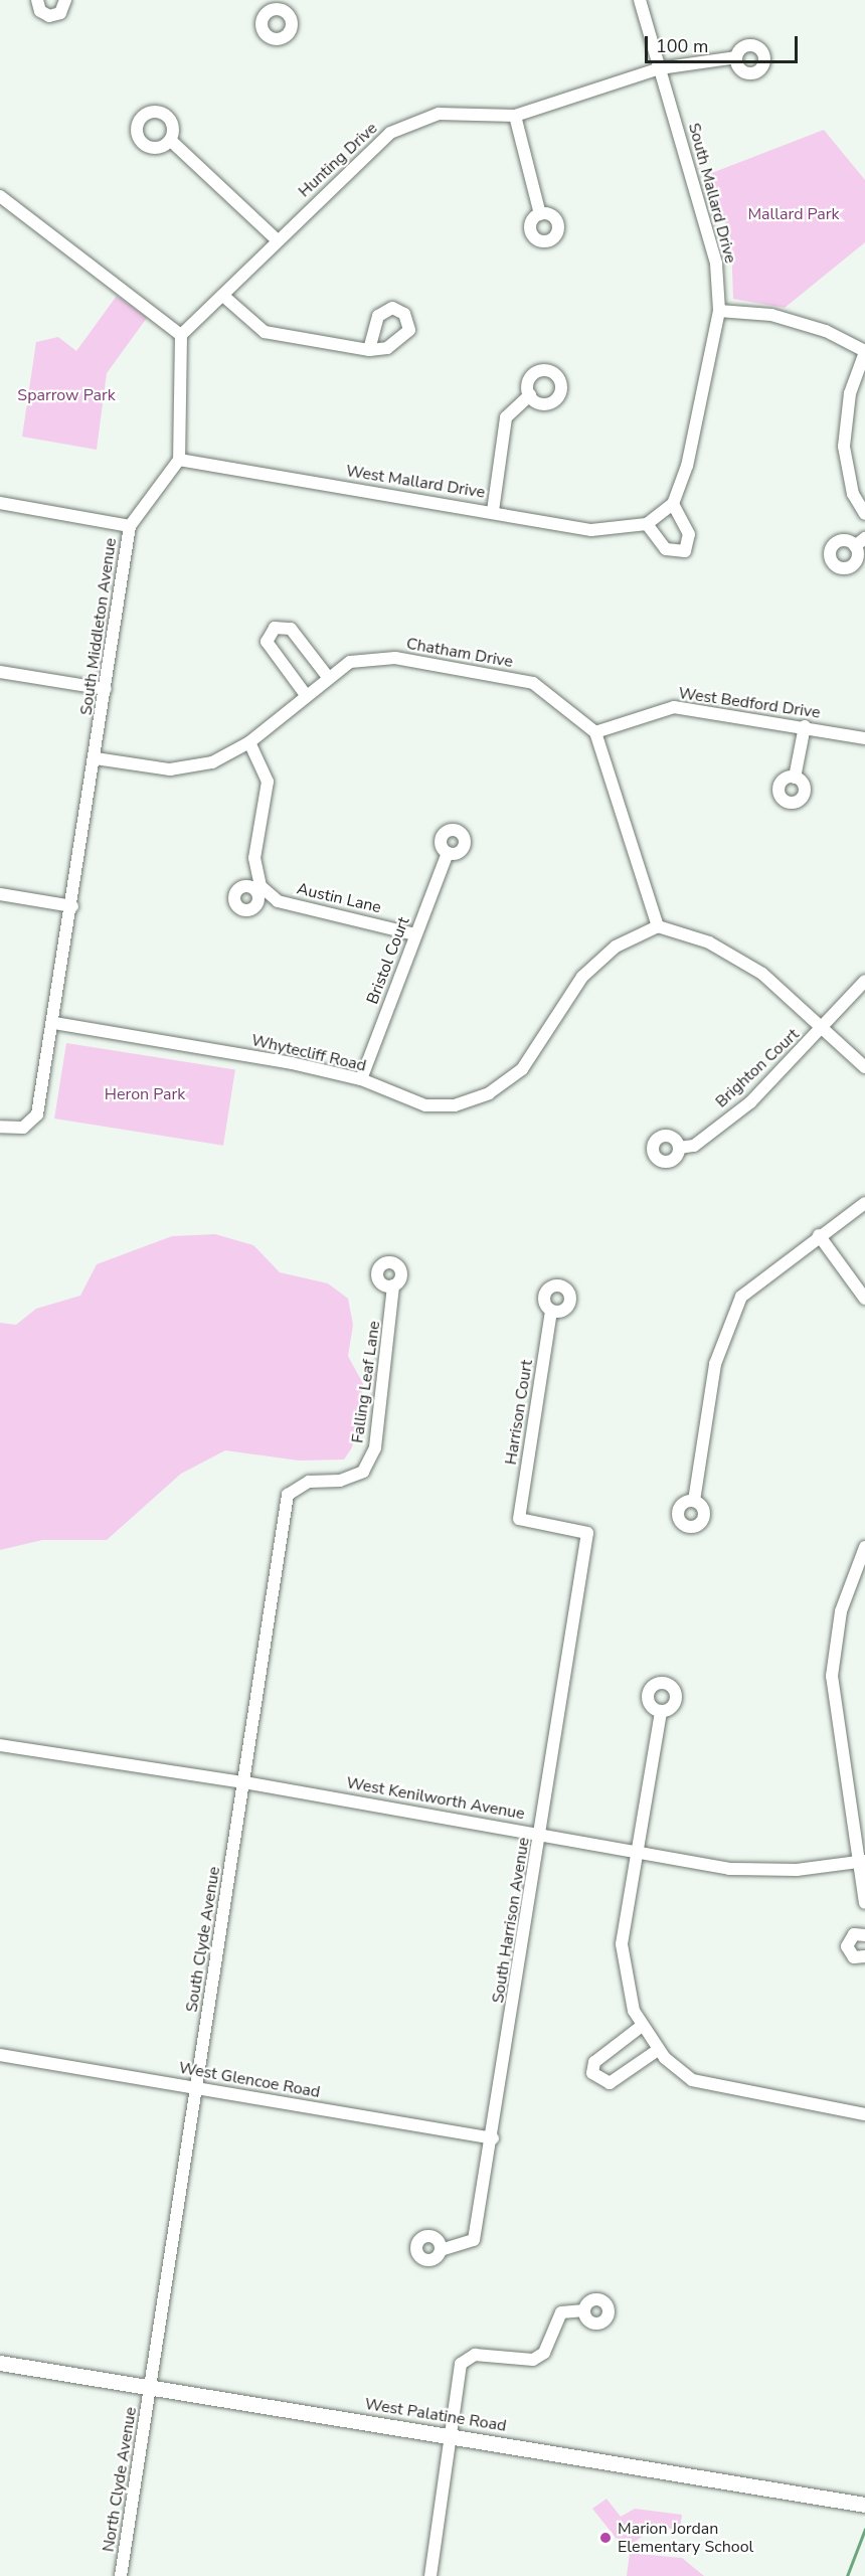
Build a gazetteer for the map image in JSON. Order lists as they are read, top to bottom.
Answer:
{
  "streets": {
    "main road": ["West Palatine Road"],
    "street": [
      "Hunting Drive",
      "South Mallard Drive",
      "West Mallard Drive",
      "South Middleton Avenue",
      "Chatham Drive",
      "West Bedford Drive",
      "Austin Lane",
      "Bristol Court",
      "Whytecliff Road",
      "Brighton Court",
      "Falling Leaf Lane",
      "Harrison Court",
      "West Kenilworth Avenue",
      "South Harrison Avenue",
      "South Clyde Avenue",
      "West Glencoe Road",
      "North Clyde Avenue"
    ]
  },
  "crossings": [
    ["Hunting Drive", "South Mallard Drive"],
    ["South Mallard Drive", "West Mallard Drive"],
    ["West Mallard Drive", "South Middleton Avenue"],
    ["South Middleton Avenue", "Chatham Drive"],
    ["South Middleton Avenue", "Whytecliff Road"],
    ["Chatham Drive", "West Bedford Drive"],
    ["Chatham Drive", "Austin Lane"],
    ["Austin Lane", "Bristol Court"],
    ["Bristol Court", "Whytecliff Road"],
    ["Falling Leaf Lane", "South Clyde Avenue"],
    ["Harrison Court", "South Harrison Avenue"],
    ["West Kenilworth Avenue", "South Harrison Avenue"],
    ["West Kenilworth Avenue", "South Clyde Avenue"],
    ["South Harrison Avenue", "West Glencoe Road"],
    ["South Clyde Avenue", "West Glencoe Road"],
    ["South Clyde Avenue", "West Palatine Road"],
    ["South Clyde Avenue", "North Clyde Avenue"],
    ["West Palatine Road", "North Clyde Avenue"]
  ],
  "parks": ["Mallard Park", "Sparrow Park", "Heron Park"],
  "places": ["Marion Jordan Elementary School"],
  "scale_bar": "100 m"
}
